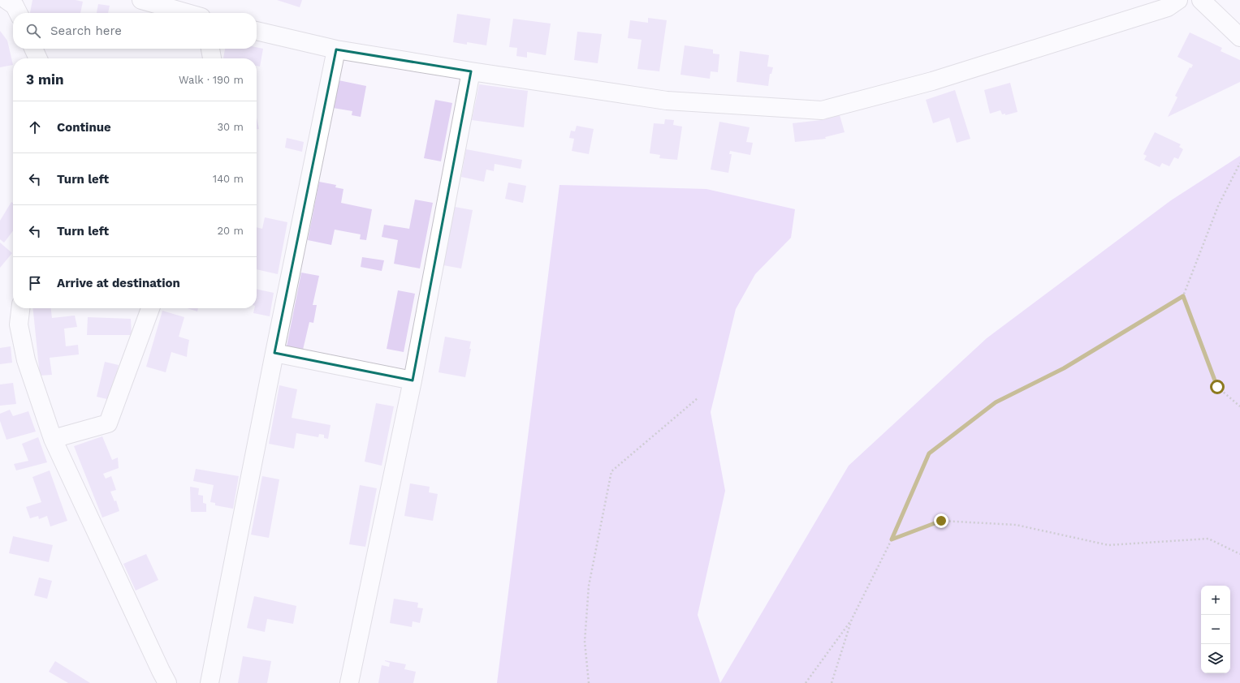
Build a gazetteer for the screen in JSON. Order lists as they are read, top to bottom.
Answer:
{
  "page": {
    "search": "Search here",
    "heading": ["3 min", "Walk · 190 m"],
    "list": [
      ["Continue", "30 m"],
      ["Turn left", "140 m"],
      ["Turn left", "20 m"],
      "Arrive at destination"
    ],
    "map_buttons": ["+", "−"]
  }
}
